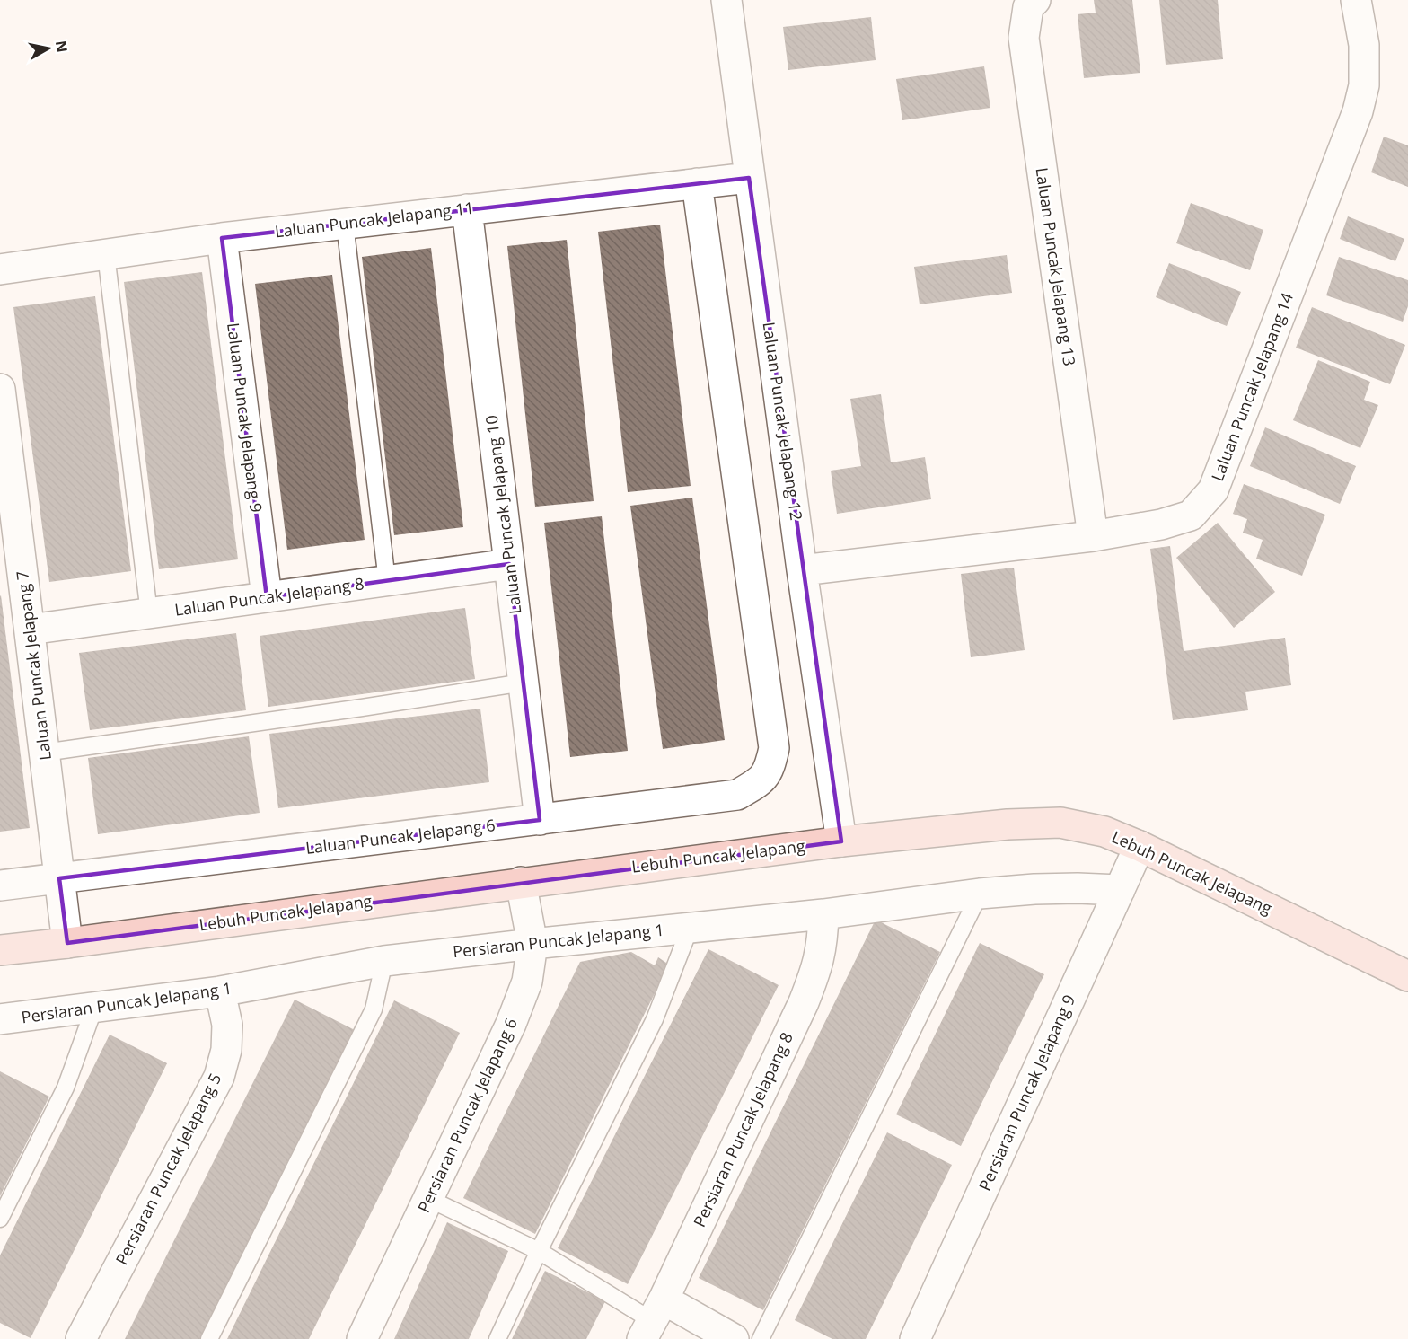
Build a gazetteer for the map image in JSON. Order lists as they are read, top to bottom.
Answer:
{
  "streets": {
    "street": [
      "Laluan Puncak Jelapang 11",
      "Laluan Puncak Jelapang 13",
      "Laluan Puncak Jelapang 14",
      "Laluan Puncak Jelapang 9",
      "Laluan Puncak Jelapang 12",
      "Laluan Puncak Jelapang 10",
      "Laluan Puncak Jelapang 8",
      "Laluan Puncak Jelapang 7",
      "Laluan Puncak Jelapang 6",
      "Lebuh Puncak Jelapang",
      "Persiaran Puncak Jelapang 1",
      "Persiaran Puncak Jelapang 9",
      "Persiaran Puncak Jelapang 6",
      "Persiaran Puncak Jelapang 8",
      "Persiaran Puncak Jelapang 5"
    ]
  },
  "crossings": [
    ["Laluan Puncak Jelapang 11", "Laluan Puncak Jelapang 9"],
    ["Laluan Puncak Jelapang 11", "Laluan Puncak Jelapang 12"],
    ["Laluan Puncak Jelapang 11", "Laluan Puncak Jelapang 10"],
    ["Laluan Puncak Jelapang 11", "Laluan Puncak Jelapang 6"],
    ["Laluan Puncak Jelapang 13", "Laluan Puncak Jelapang 14"],
    ["Laluan Puncak Jelapang 14", "Laluan Puncak Jelapang 12"],
    ["Laluan Puncak Jelapang 9", "Laluan Puncak Jelapang 8"],
    ["Laluan Puncak Jelapang 12", "Lebuh Puncak Jelapang"],
    ["Laluan Puncak Jelapang 10", "Laluan Puncak Jelapang 8"],
    ["Laluan Puncak Jelapang 10", "Laluan Puncak Jelapang 6"],
    ["Laluan Puncak Jelapang 8", "Laluan Puncak Jelapang 7"],
    ["Laluan Puncak Jelapang 7", "Laluan Puncak Jelapang 6"],
    ["Laluan Puncak Jelapang 7", "Lebuh Puncak Jelapang"],
    ["Lebuh Puncak Jelapang", "Persiaran Puncak Jelapang 9"],
    ["Lebuh Puncak Jelapang", "Persiaran Puncak Jelapang 6"],
    ["Persiaran Puncak Jelapang 1", "Persiaran Puncak Jelapang 9"],
    ["Persiaran Puncak Jelapang 1", "Persiaran Puncak Jelapang 6"],
    ["Persiaran Puncak Jelapang 1", "Persiaran Puncak Jelapang 8"],
    ["Persiaran Puncak Jelapang 1", "Persiaran Puncak Jelapang 5"]
  ],
  "north": "right"
}
